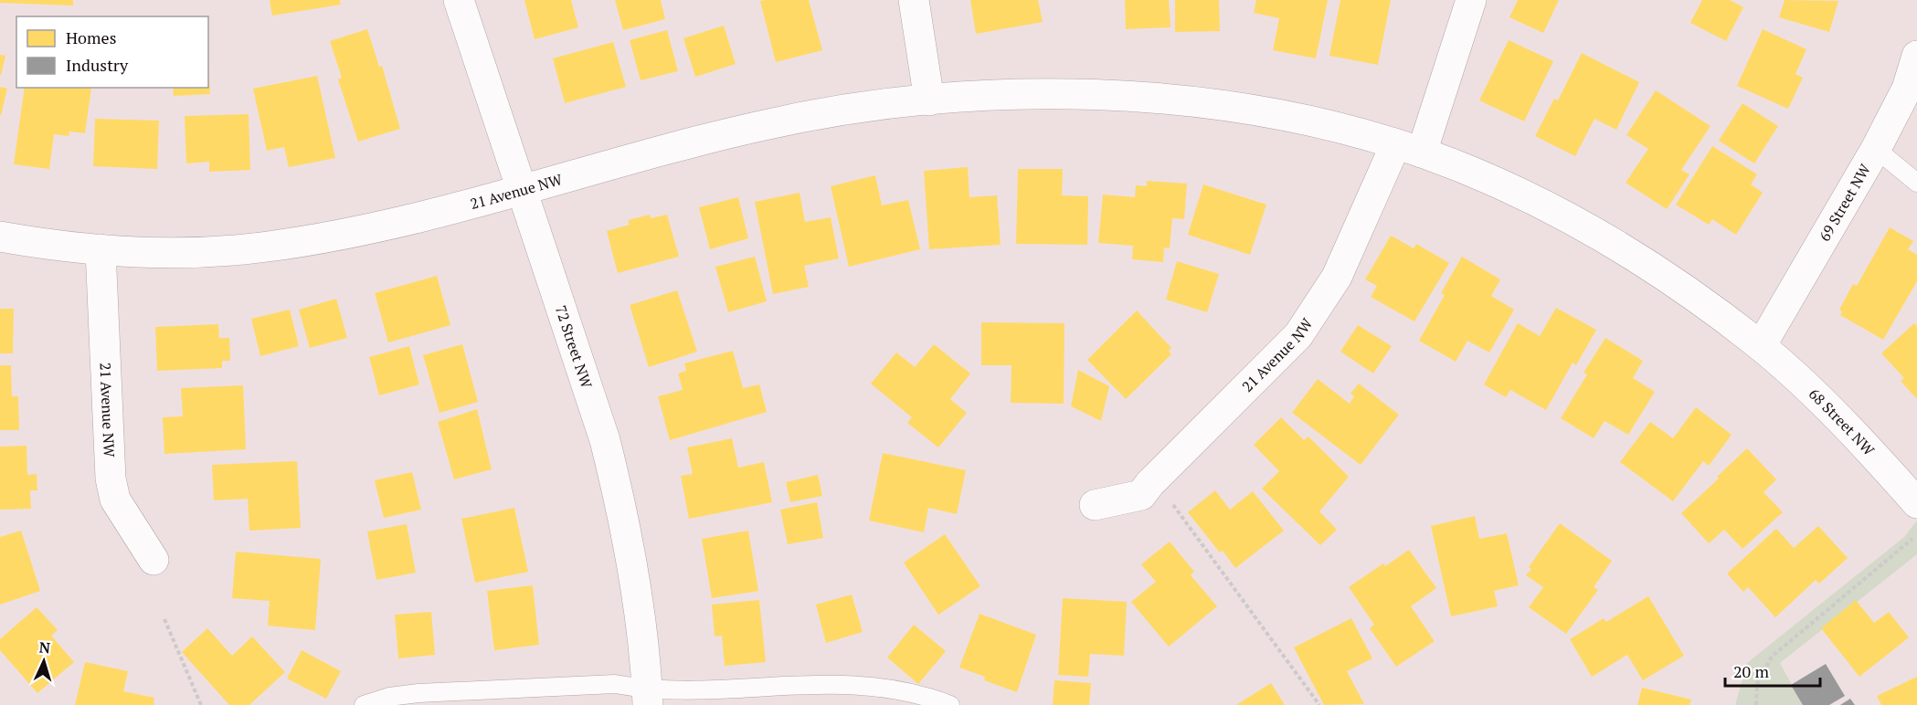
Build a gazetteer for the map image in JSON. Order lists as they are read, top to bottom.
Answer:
{
  "streets": {
    "street": [
      "21 Avenue NW",
      "69 Street NW",
      "72 Street NW",
      "68 Street NW"
    ]
  },
  "crossings": [
    ["21 Avenue NW", "69 Street NW"],
    ["21 Avenue NW", "72 Street NW"],
    ["21 Avenue NW", "68 Street NW"],
    ["69 Street NW", "68 Street NW"]
  ],
  "legend": ["Homes", "Industry"],
  "scale_bar": "20 m",
  "north": "top"
}
